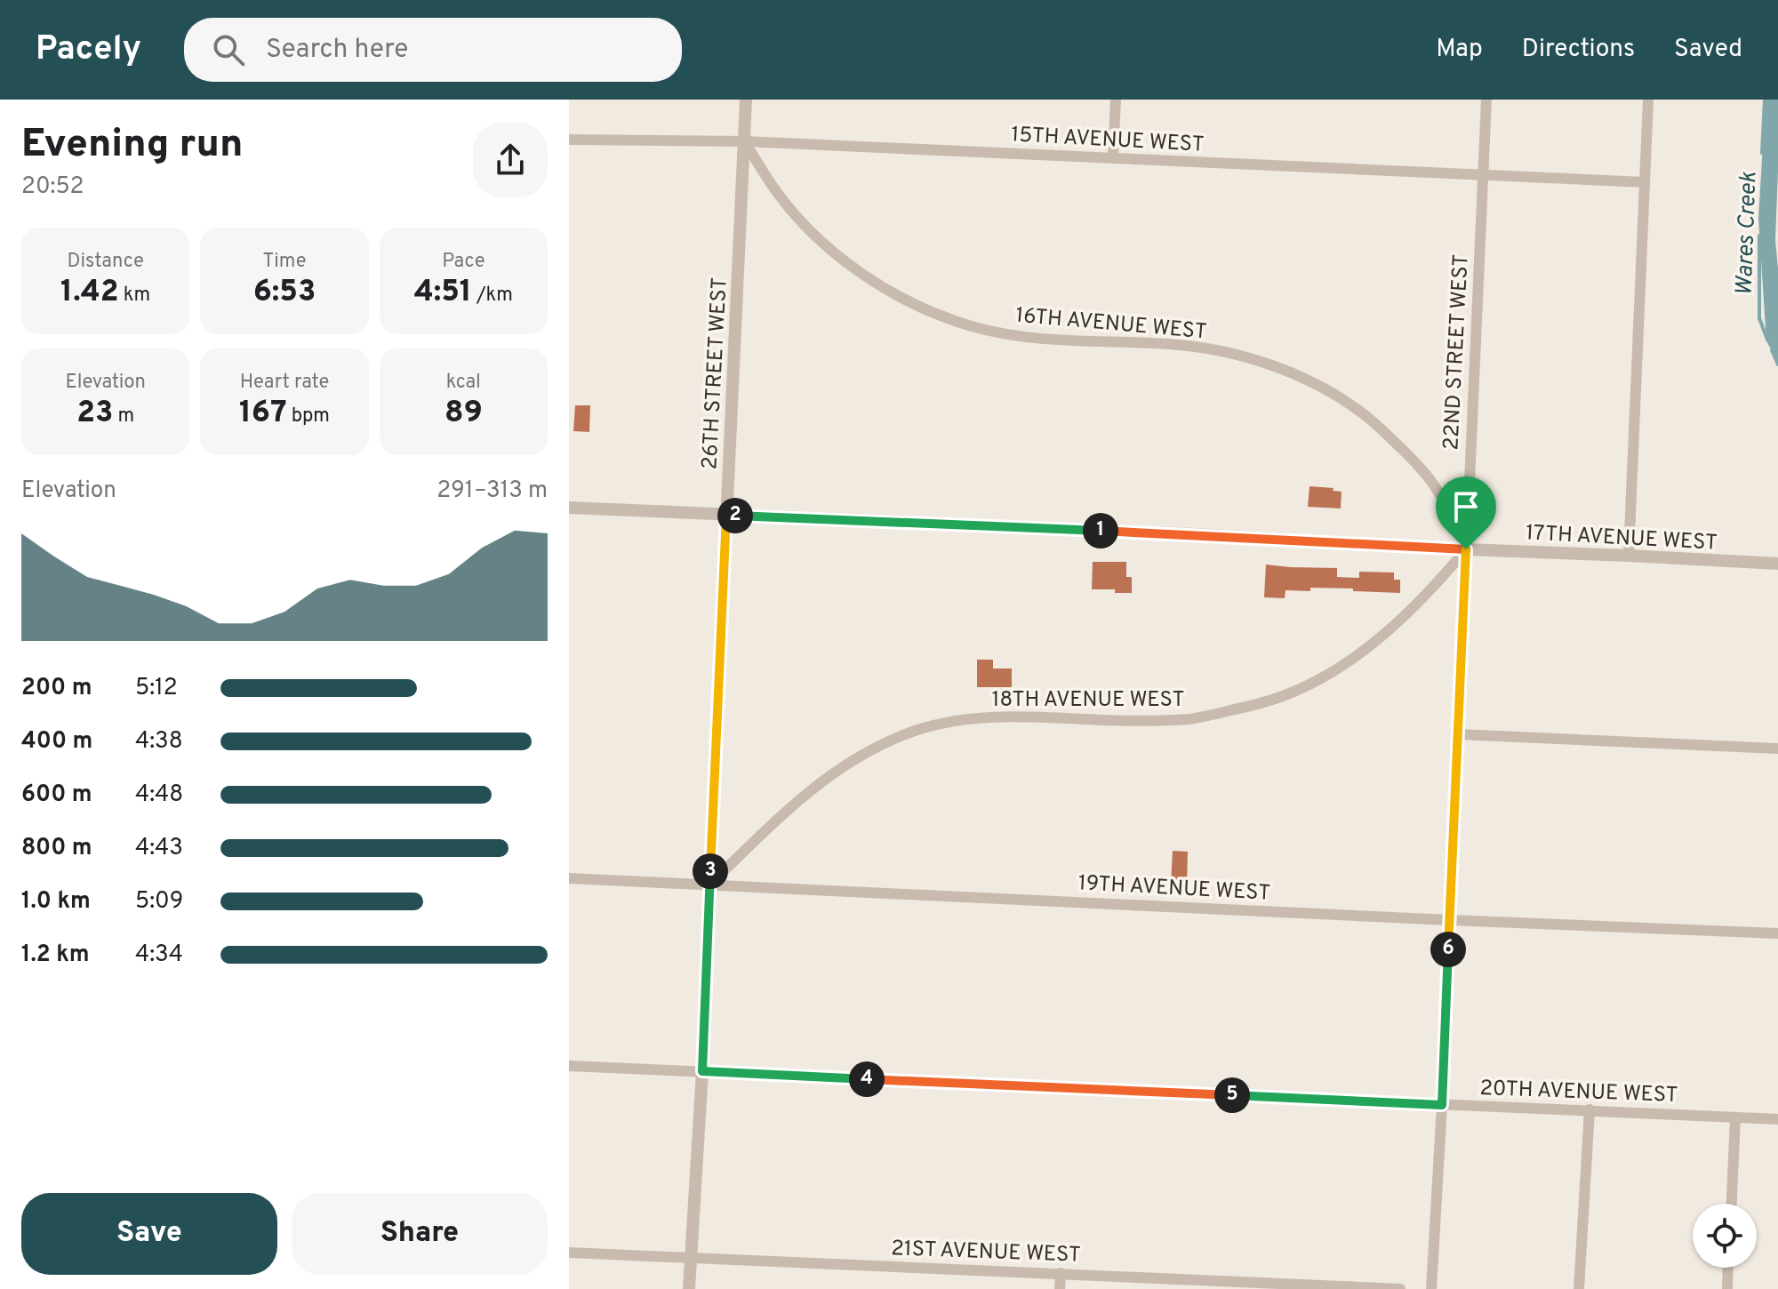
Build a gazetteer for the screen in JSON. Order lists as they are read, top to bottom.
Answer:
{
  "streets": {
    "street": [
      "15TH AVENUE WEST",
      "16TH AVENUE WEST",
      "22ND STREET WEST",
      "26TH STREET WEST",
      "17TH AVENUE WEST",
      "18TH AVENUE WEST",
      "19TH AVENUE WEST",
      "20TH AVENUE WEST",
      "21ST AVENUE WEST"
    ]
  },
  "crossings": [
    ["15TH AVENUE WEST", "16TH AVENUE WEST"],
    ["15TH AVENUE WEST", "22ND STREET WEST"],
    ["15TH AVENUE WEST", "26TH STREET WEST"],
    ["16TH AVENUE WEST", "22ND STREET WEST"],
    ["16TH AVENUE WEST", "26TH STREET WEST"],
    ["16TH AVENUE WEST", "17TH AVENUE WEST"],
    ["16TH AVENUE WEST", "18TH AVENUE WEST"],
    ["22ND STREET WEST", "17TH AVENUE WEST"],
    ["22ND STREET WEST", "18TH AVENUE WEST"],
    ["22ND STREET WEST", "19TH AVENUE WEST"],
    ["22ND STREET WEST", "20TH AVENUE WEST"],
    ["26TH STREET WEST", "17TH AVENUE WEST"],
    ["26TH STREET WEST", "18TH AVENUE WEST"],
    ["26TH STREET WEST", "19TH AVENUE WEST"],
    ["26TH STREET WEST", "20TH AVENUE WEST"],
    ["26TH STREET WEST", "21ST AVENUE WEST"],
    ["17TH AVENUE WEST", "18TH AVENUE WEST"],
    ["18TH AVENUE WEST", "19TH AVENUE WEST"]
  ],
  "water": ["Wares Creek"],
  "page": {
    "header": "Pacely",
    "search": "Search here",
    "nav": ["Map", "Directions", "Saved"],
    "heading": ["Evening run", "20:52"],
    "stats": [
      ["Distance", "1.42 km"],
      ["Time", "6:53"],
      ["Pace", "4:51 /km"],
      ["Elevation", "23 m"],
      ["Heart rate", "167 bpm"],
      ["kcal", "89"]
    ],
    "chart": ["Elevation", "291–313 m"],
    "pins": [
      "2",
      "1",
      "3",
      "6",
      "4",
      "5"
    ],
    "list": [
      {
        "name": "200 m",
        "note": "5:12"
      },
      {
        "name": "400 m",
        "note": "4:38"
      },
      {
        "name": "600 m",
        "note": "4:48"
      },
      {
        "name": "800 m",
        "note": "4:43"
      },
      {
        "name": "1.0 km",
        "note": "5:09"
      },
      {
        "name": "1.2 km",
        "note": "4:34"
      }
    ],
    "buttons": ["Save", "Share"]
  }
}
